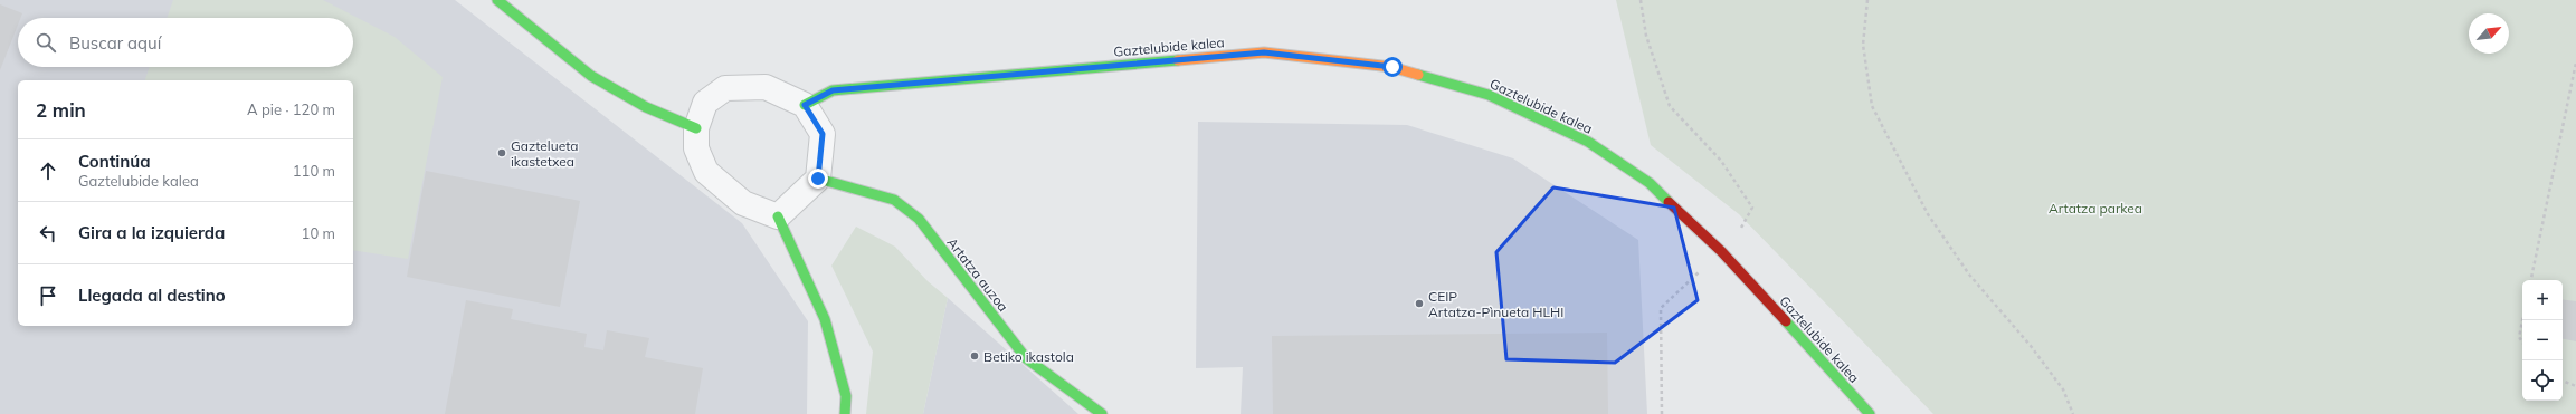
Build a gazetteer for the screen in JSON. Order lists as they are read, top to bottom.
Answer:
{
  "streets": {
    "street": ["Gaztelubide kalea", "Artatza auzoa"]
  },
  "crossings": [
    ["Gaztelubide kalea", "Artatza auzoa"]
  ],
  "parks": ["Artatza parkea"],
  "places": ["Gaztelueta ikastetxea", "CEIP Artatza-Pìnueta HLHI", "Betiko ikastola"],
  "north": "top right",
  "page": {
    "search": "Buscar aquí",
    "heading": ["2 min", "A pie · 120 m"],
    "list": [
      ["Continúa", "Gaztelubide kalea", "110 m"],
      ["Gira a la izquierda", "10 m"],
      "Llegada al destino"
    ],
    "map_buttons": ["+", "−"]
  }
}
